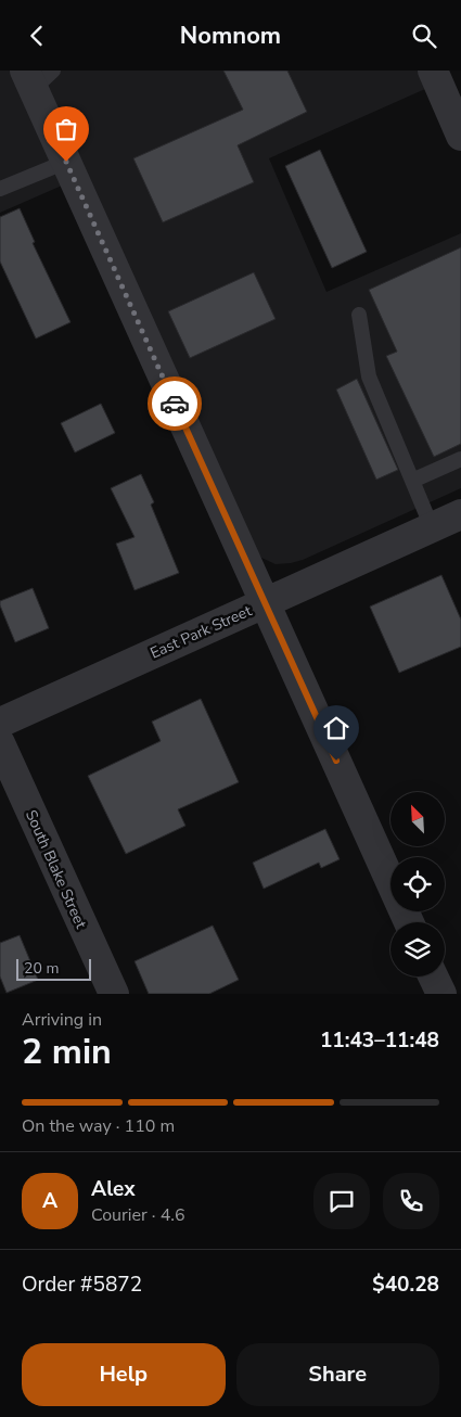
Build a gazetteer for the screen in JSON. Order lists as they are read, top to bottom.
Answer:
{
  "streets": {
    "street": ["East Park Street", "South Blake Street"]
  },
  "scale_bar": "20 m",
  "north": "top left",
  "page": {
    "header": "Nomnom",
    "scale": "20 m",
    "heading": ["2 min", "Arriving in", "11:43–11:48"],
    "panel": [
      "Alex",
      "Courier · 4.6",
      "Order #5872",
      "$40.28"
    ],
    "bar": "On the way · 110 m",
    "round": "A",
    "buttons": ["Help", "Share"]
  }
}
